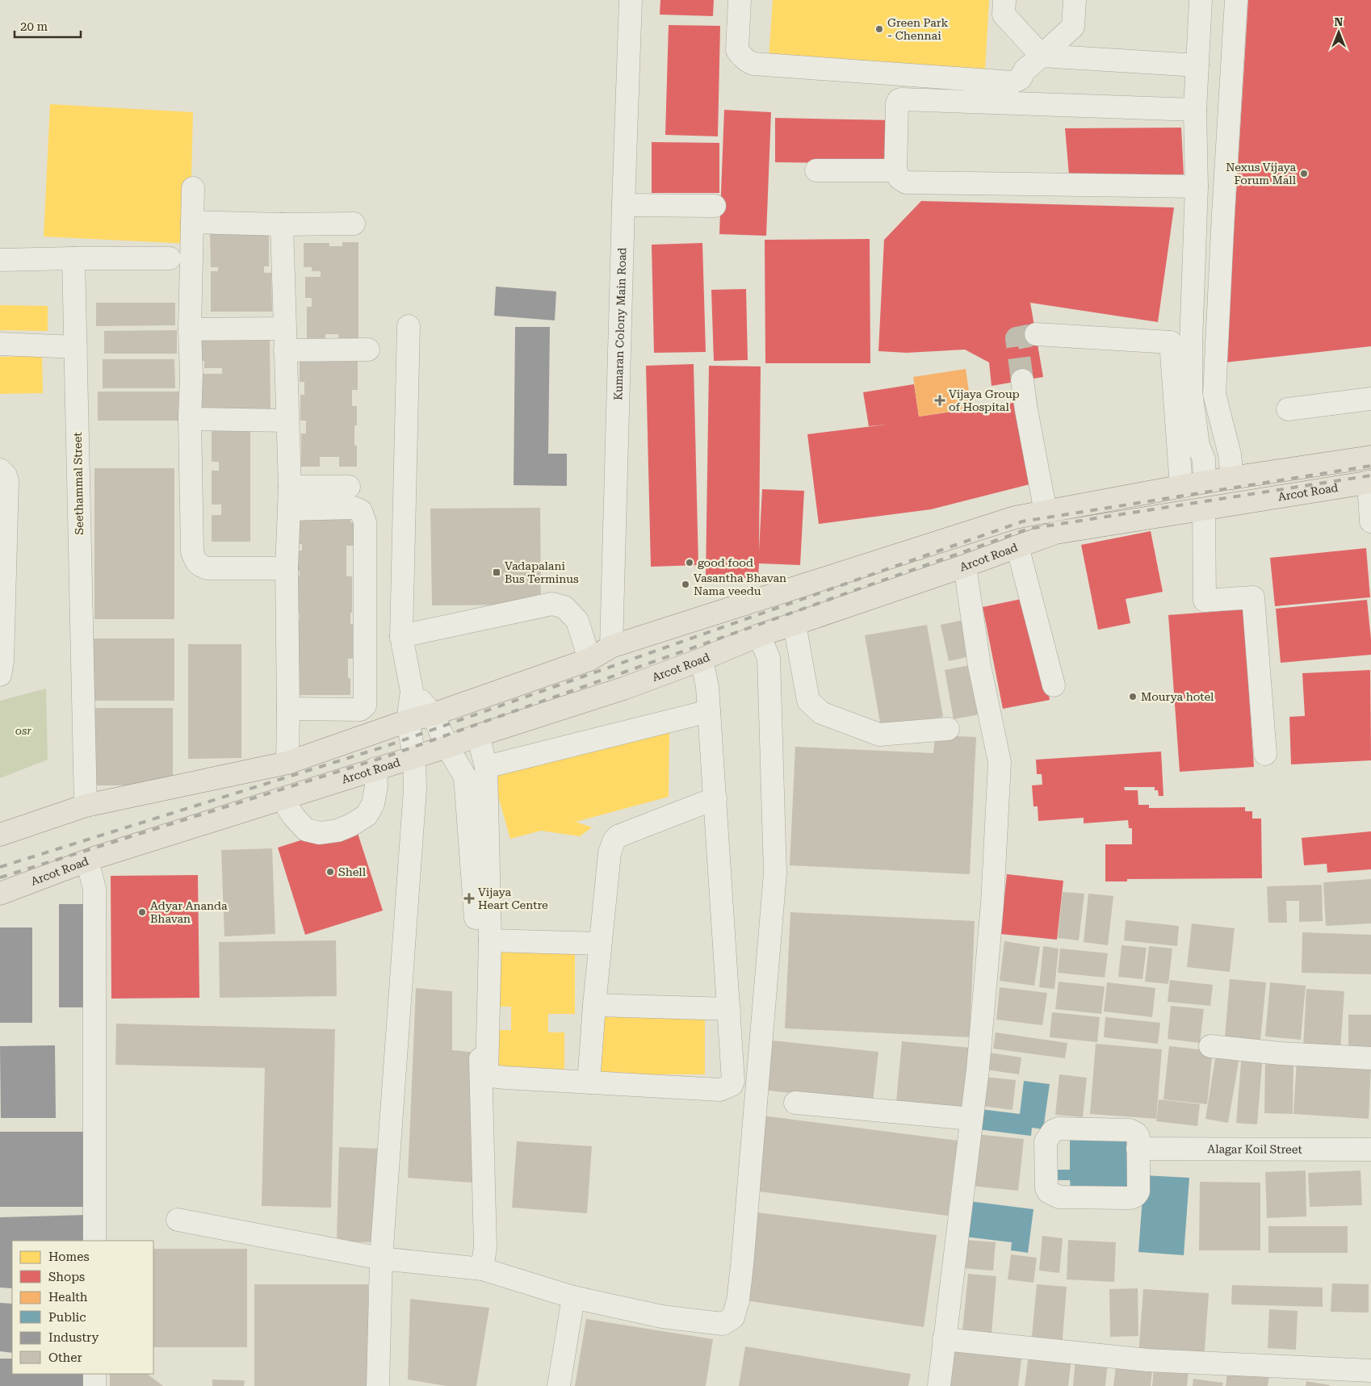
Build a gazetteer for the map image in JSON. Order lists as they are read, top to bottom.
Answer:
{
  "streets": {
    "main road": ["Arcot Road"],
    "street": ["Kumaran Colony Main Road", "Seethammal Street", "Alagar Koil Street"]
  },
  "parks": ["osr"],
  "places": {
    "other": [
      "Green Park - Chennai",
      "Nexus Vijaya Forum Mall",
      "good food",
      "Vasantha Bhavan Nama veedu",
      "Mourya hotel",
      "Shell",
      "Adyar Ananda Bhavan"
    ],
    "health": ["Vijaya Group of Hospital", "Vijaya Heart Centre"],
    "transit": ["Vadapalani Bus Terminus"]
  },
  "legend": [
    "Homes",
    "Shops",
    "Health",
    "Public",
    "Industry",
    "Other"
  ],
  "scale_bar": "20 m",
  "north": "top"
}
